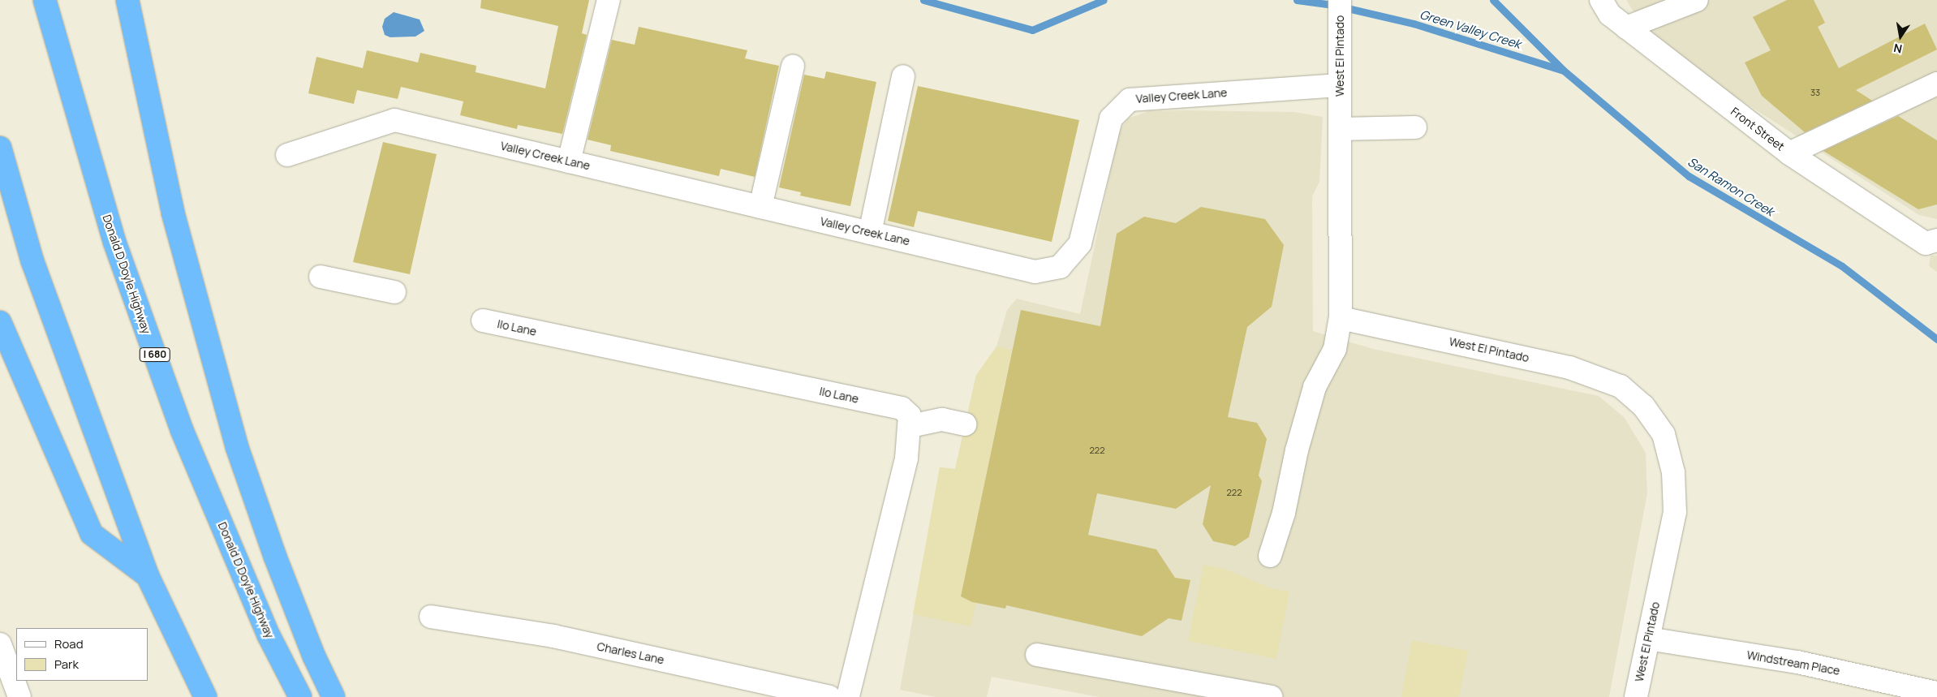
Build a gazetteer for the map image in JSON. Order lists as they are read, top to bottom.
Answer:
{
  "streets": {
    "highway": ["Donald D Doyle Highway", "I 680"],
    "street": [
      "West El Pintado",
      "Valley Creek Lane",
      "Front Street",
      "Ilo Lane",
      "Charles Lane",
      "Windstream Place"
    ]
  },
  "crossings": [
    ["West El Pintado", "Valley Creek Lane"],
    ["West El Pintado", "Windstream Place"]
  ],
  "water": ["Green Valley Creek", "San Ramon Creek"],
  "house_numbers": ["33", "222", "222"],
  "legend": ["Road", "Park"],
  "north": "bottom"
}
